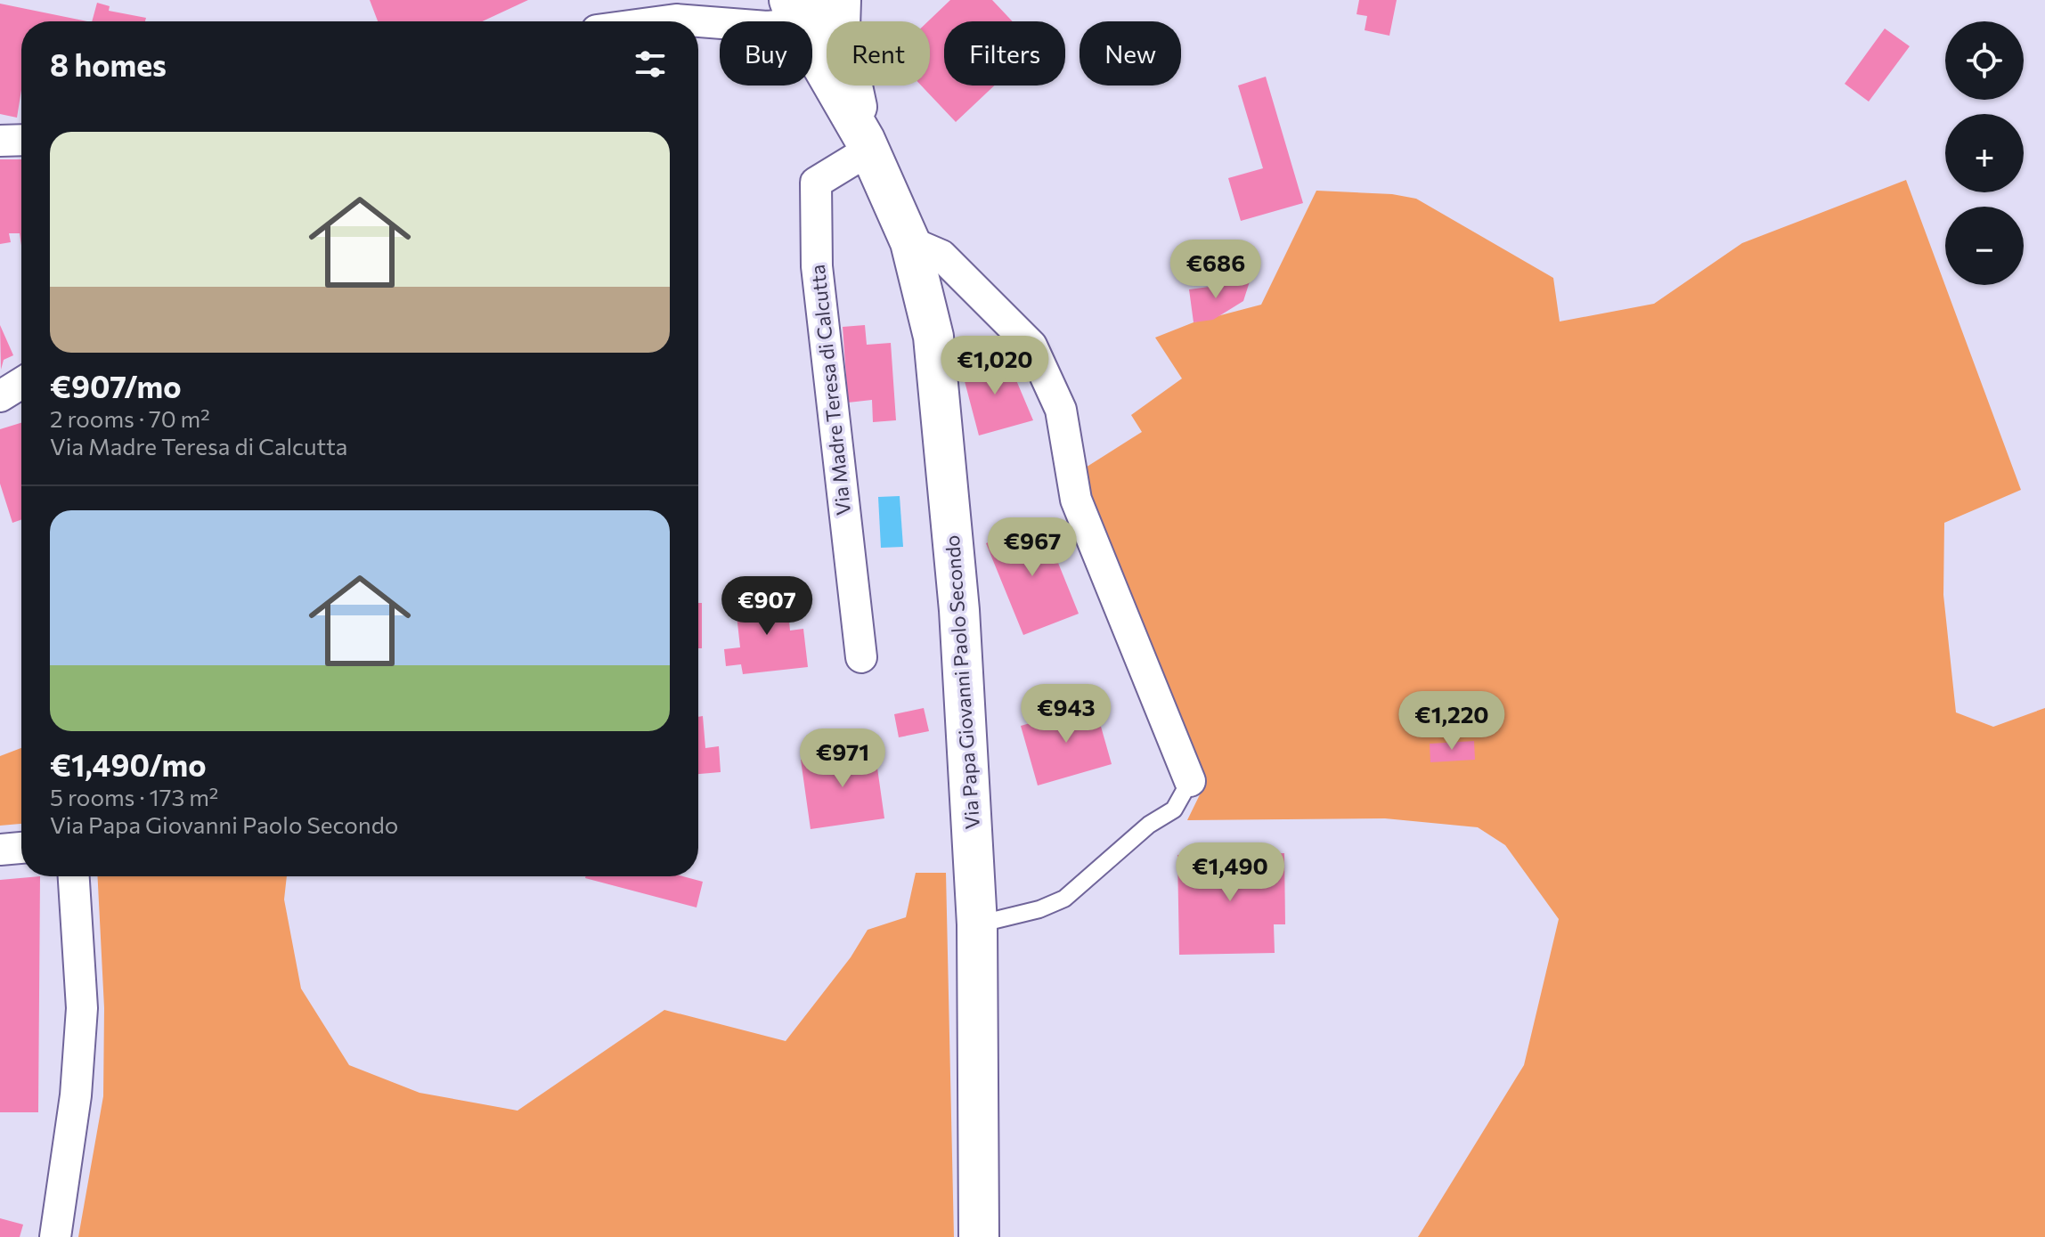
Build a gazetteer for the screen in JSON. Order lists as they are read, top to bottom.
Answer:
{
  "streets": {
    "main road": ["Via Papa Giovanni Paolo Secondo"],
    "street": ["Via Madre Teresa di Calcutta"]
  },
  "crossings": [
    ["Via Madre Teresa di Calcutta", "Via Papa Giovanni Paolo Secondo"]
  ],
  "page": {
    "map_buttons": ["+", "−"],
    "chip": [
      "Buy",
      "Rent",
      "Filters",
      "New"
    ],
    "heading": "8 homes",
    "list": [
      {
        "name": "€907/mo",
        "note": "2 rooms · 70 m² · Via Madre Teresa di Calcutta"
      },
      {
        "name": "€1,490/mo",
        "note": "5 rooms · 173 m² · Via Papa Giovanni Paolo Secondo"
      }
    ],
    "price": [
      "€686",
      "€1,020",
      "€967",
      "€907",
      "€943",
      "€1,220",
      "€971",
      "€1,490"
    ]
  }
}
